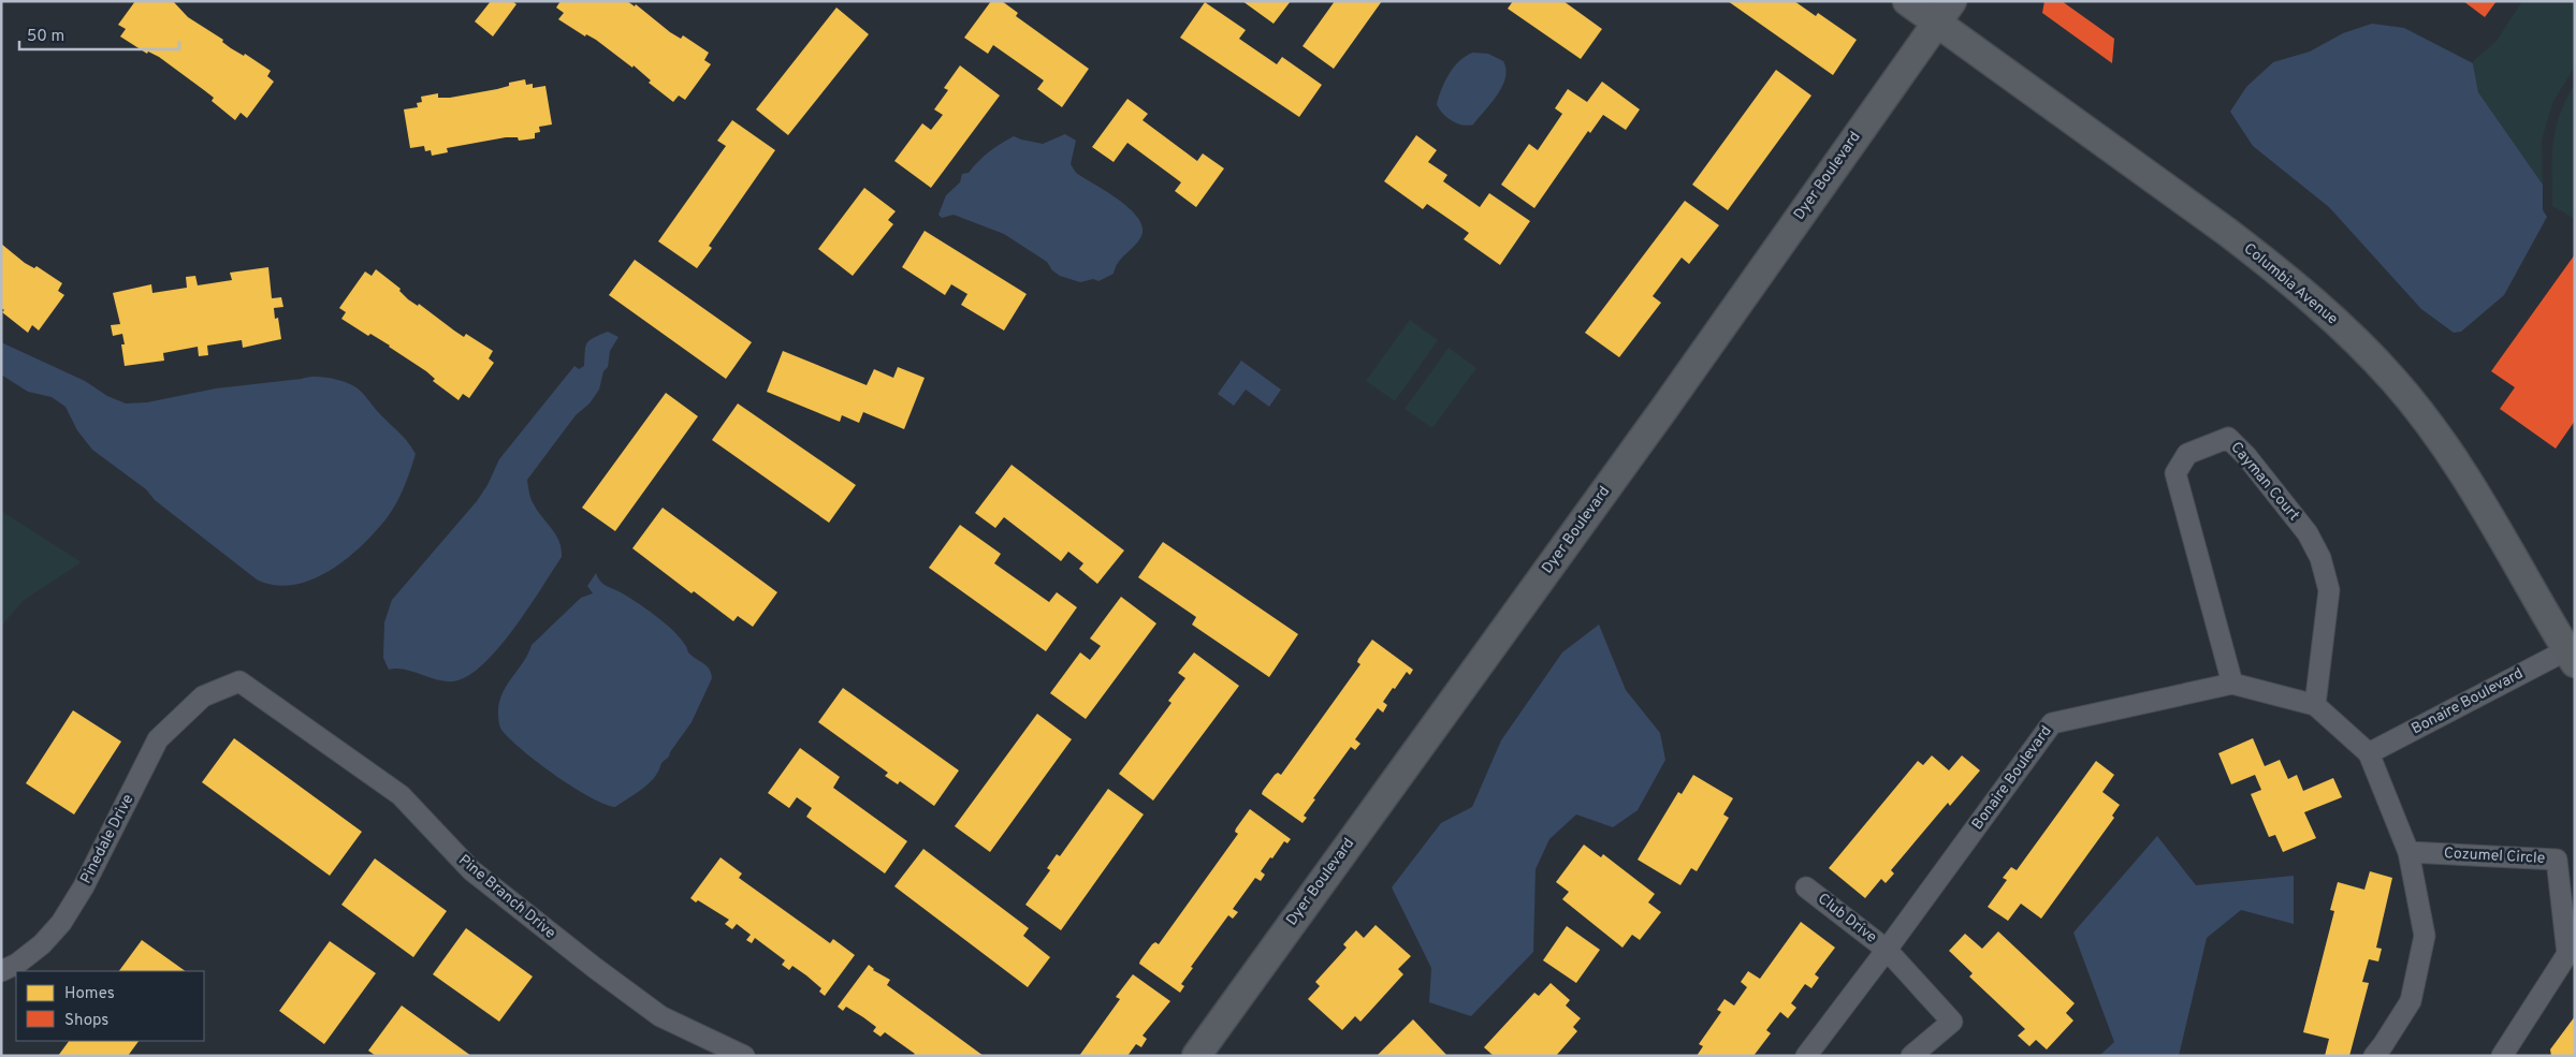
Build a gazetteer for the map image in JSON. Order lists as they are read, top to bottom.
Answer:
{
  "streets": {
    "main road": ["Dyer Boulevard", "Columbia Avenue"],
    "street": [
      "Cayman Court",
      "Bonaire Boulevard",
      "Pinedale Drive",
      "Cozumel Circle",
      "Pine Branch Drive",
      "Club Drive"
    ]
  },
  "crossings": [
    ["Dyer Boulevard", "Columbia Avenue"],
    ["Columbia Avenue", "Bonaire Boulevard"],
    ["Cayman Court", "Bonaire Boulevard"],
    ["Bonaire Boulevard", "Cozumel Circle"],
    ["Bonaire Boulevard", "Club Drive"],
    ["Pinedale Drive", "Pine Branch Drive"]
  ],
  "legend": ["Homes", "Shops"],
  "scale_bar": "50 m"
}
